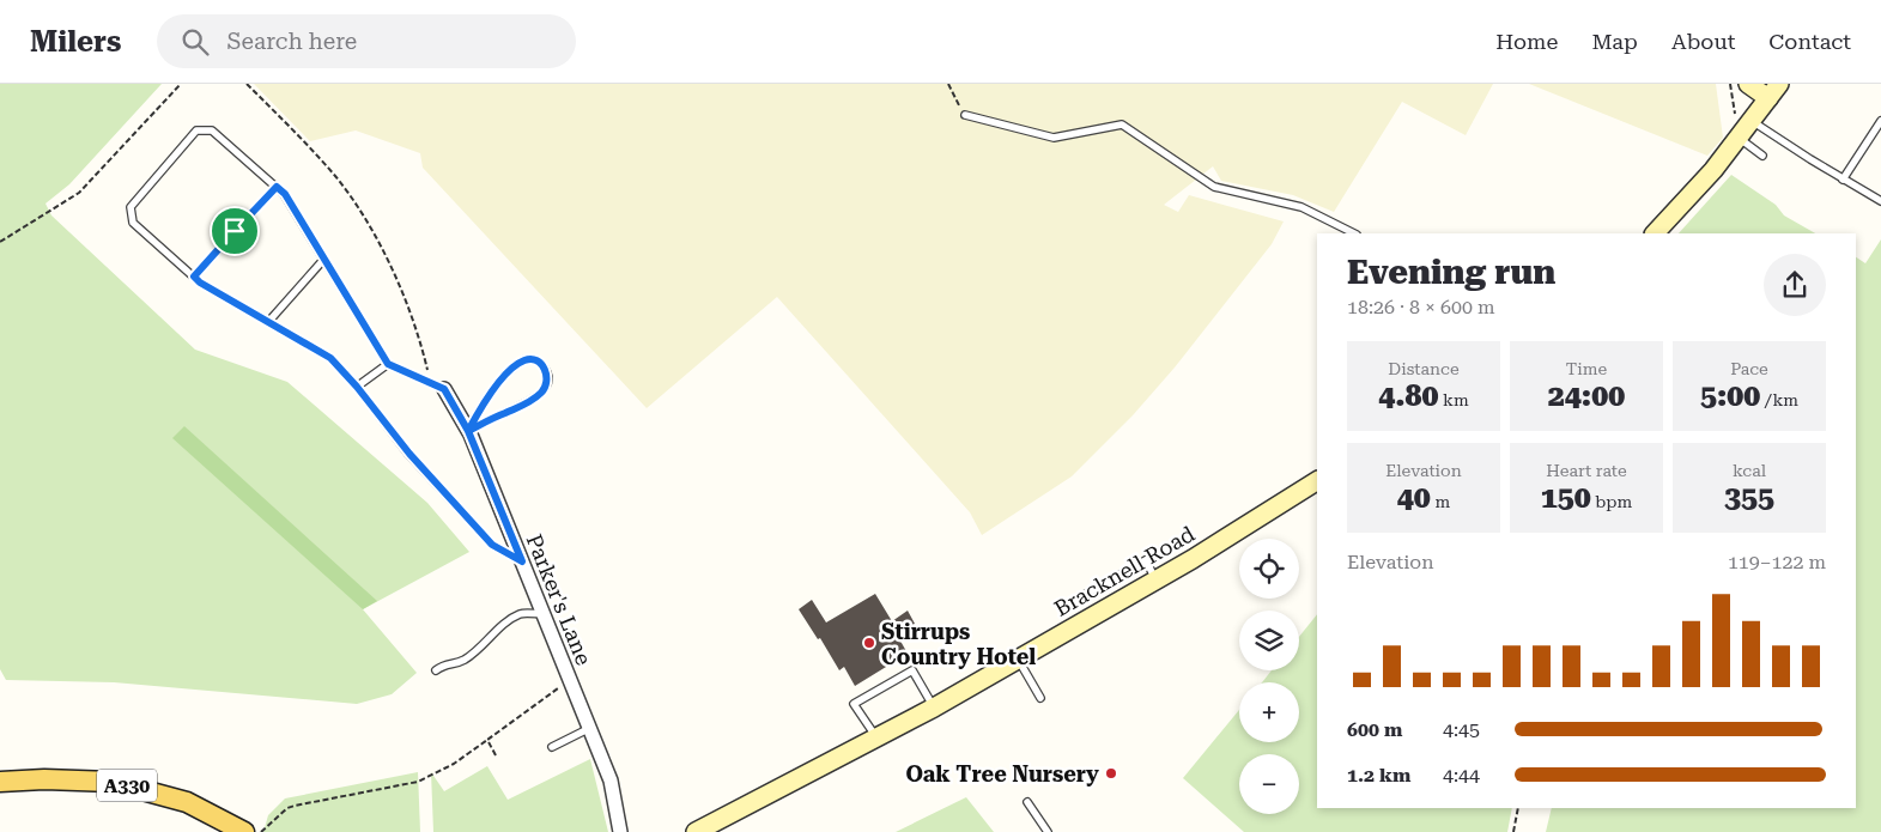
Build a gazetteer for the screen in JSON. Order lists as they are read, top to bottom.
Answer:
{
  "streets": {
    "main road": ["Bracknell Road", "A330"],
    "street": ["Parker's Lane"]
  },
  "places": ["Stirrups Country Hotel", "Oak Tree Nursery"],
  "page": {
    "header": "Milers",
    "search": "Search here",
    "nav": [
      "Home",
      "Map",
      "About",
      "Contact"
    ],
    "heading": ["Evening run", "18:26 · 8 × 600 m"],
    "stats": [
      ["Distance", "4.80 km"],
      ["Time", "24:00"],
      ["Pace", "5:00 /km"],
      ["Elevation", "40 m"],
      ["Heart rate", "150 bpm"],
      ["kcal", "355"]
    ],
    "map_buttons": ["+", "−"],
    "chart": ["Elevation", "119–122 m"],
    "list": [
      {
        "name": "600 m",
        "note": "4:45"
      },
      {
        "name": "1.2 km",
        "note": "4:44"
      }
    ]
  }
}
